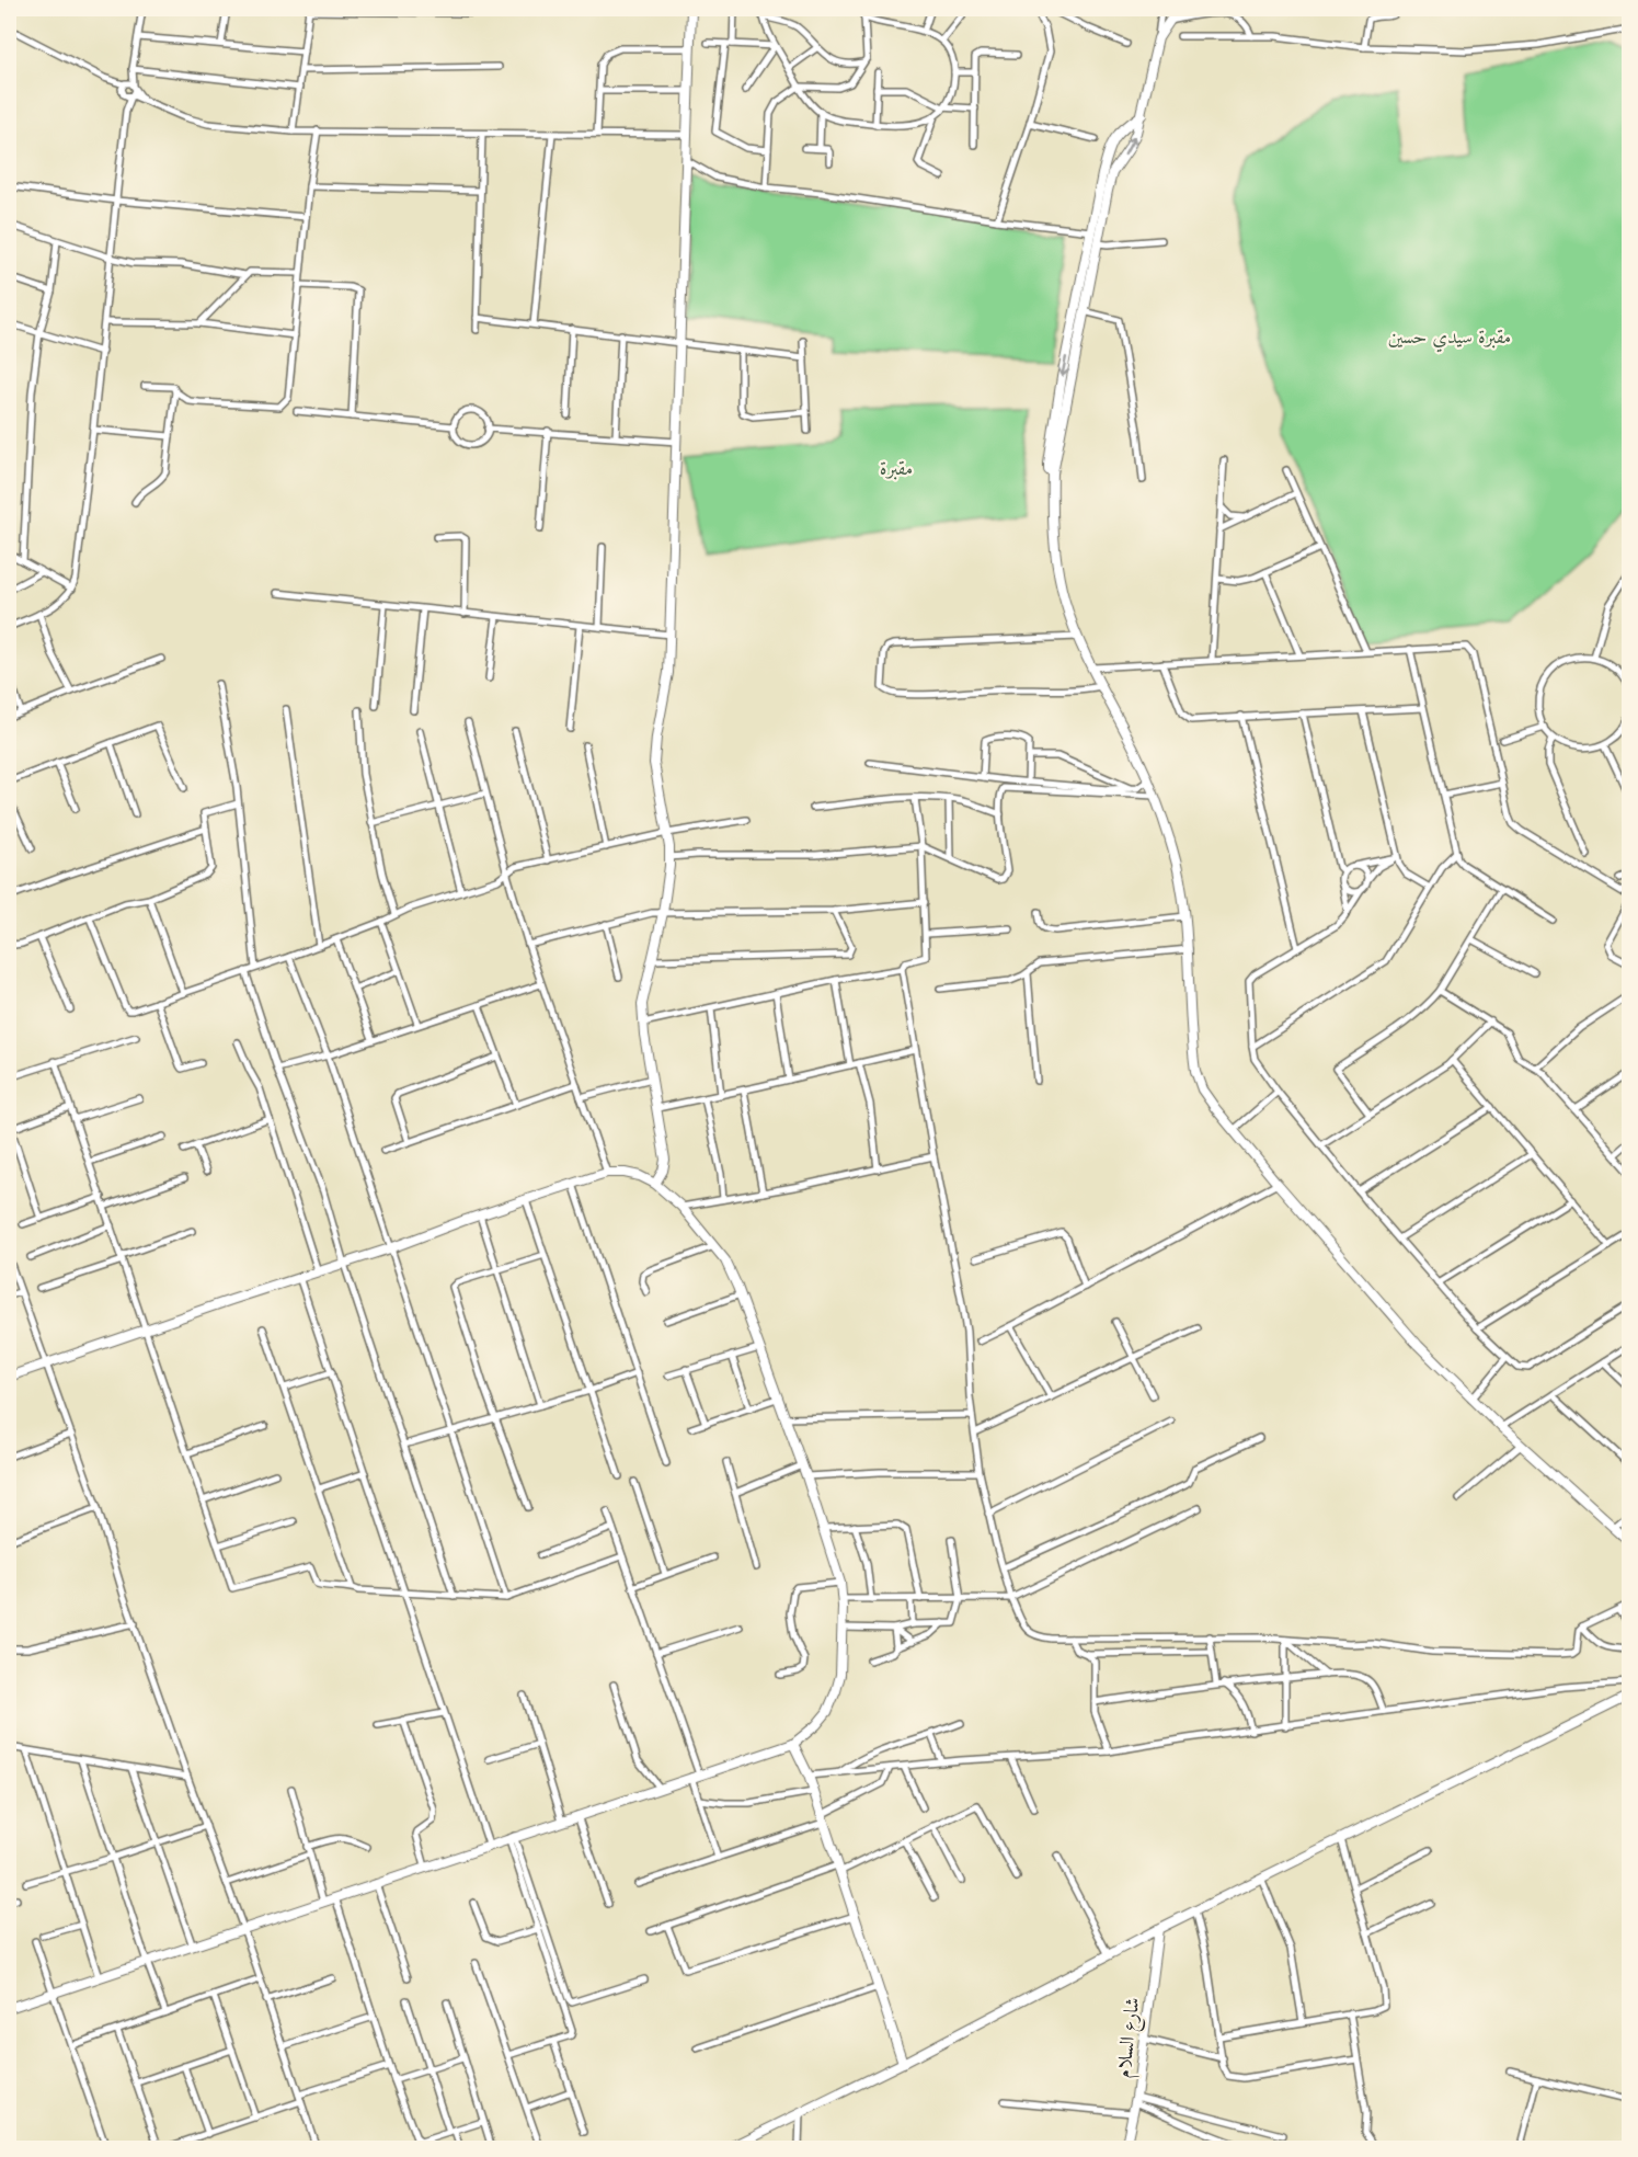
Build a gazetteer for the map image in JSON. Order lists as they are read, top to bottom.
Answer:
{
  "streets": {
    "street": ["شارع السلام"]
  },
  "parks": ["مقبرة سيدي حسين", "مقبرة"]
}
